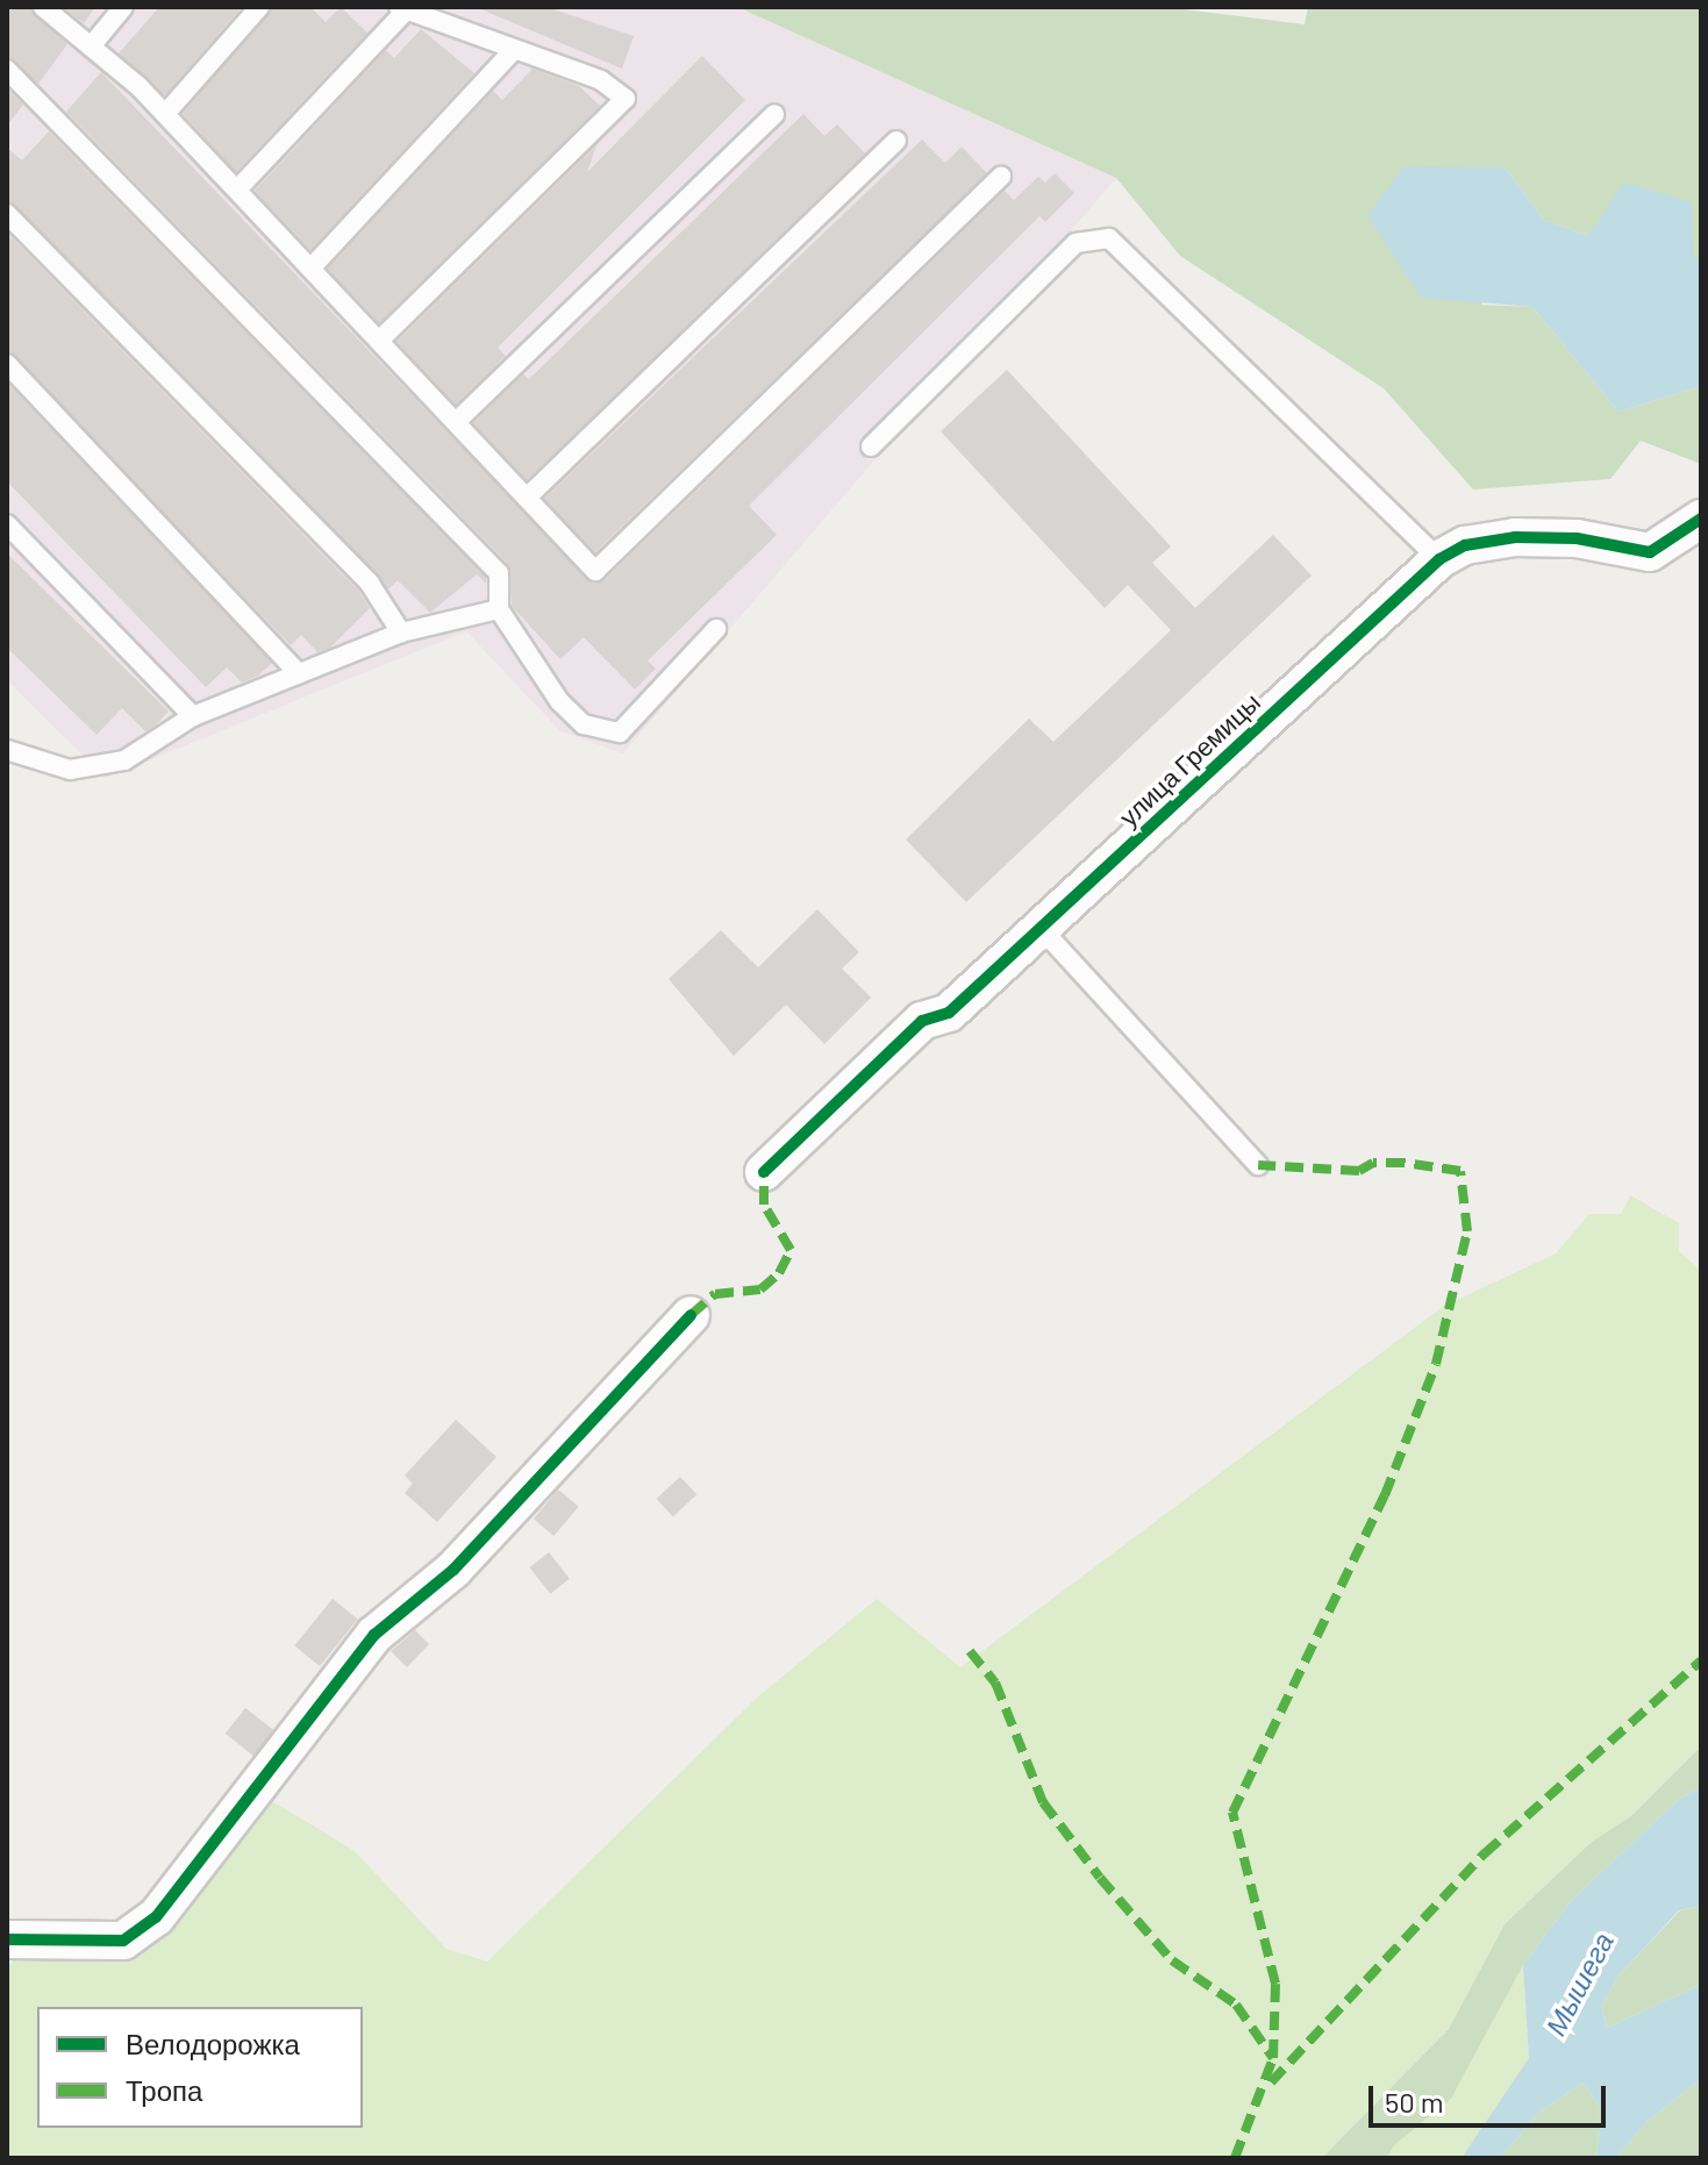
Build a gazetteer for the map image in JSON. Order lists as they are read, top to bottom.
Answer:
{
  "streets": {
    "street": ["улица Гремицы"]
  },
  "water": ["Мышега"],
  "legend": ["Велодорожка", "Тропа"],
  "scale_bar": "50 m"
}
